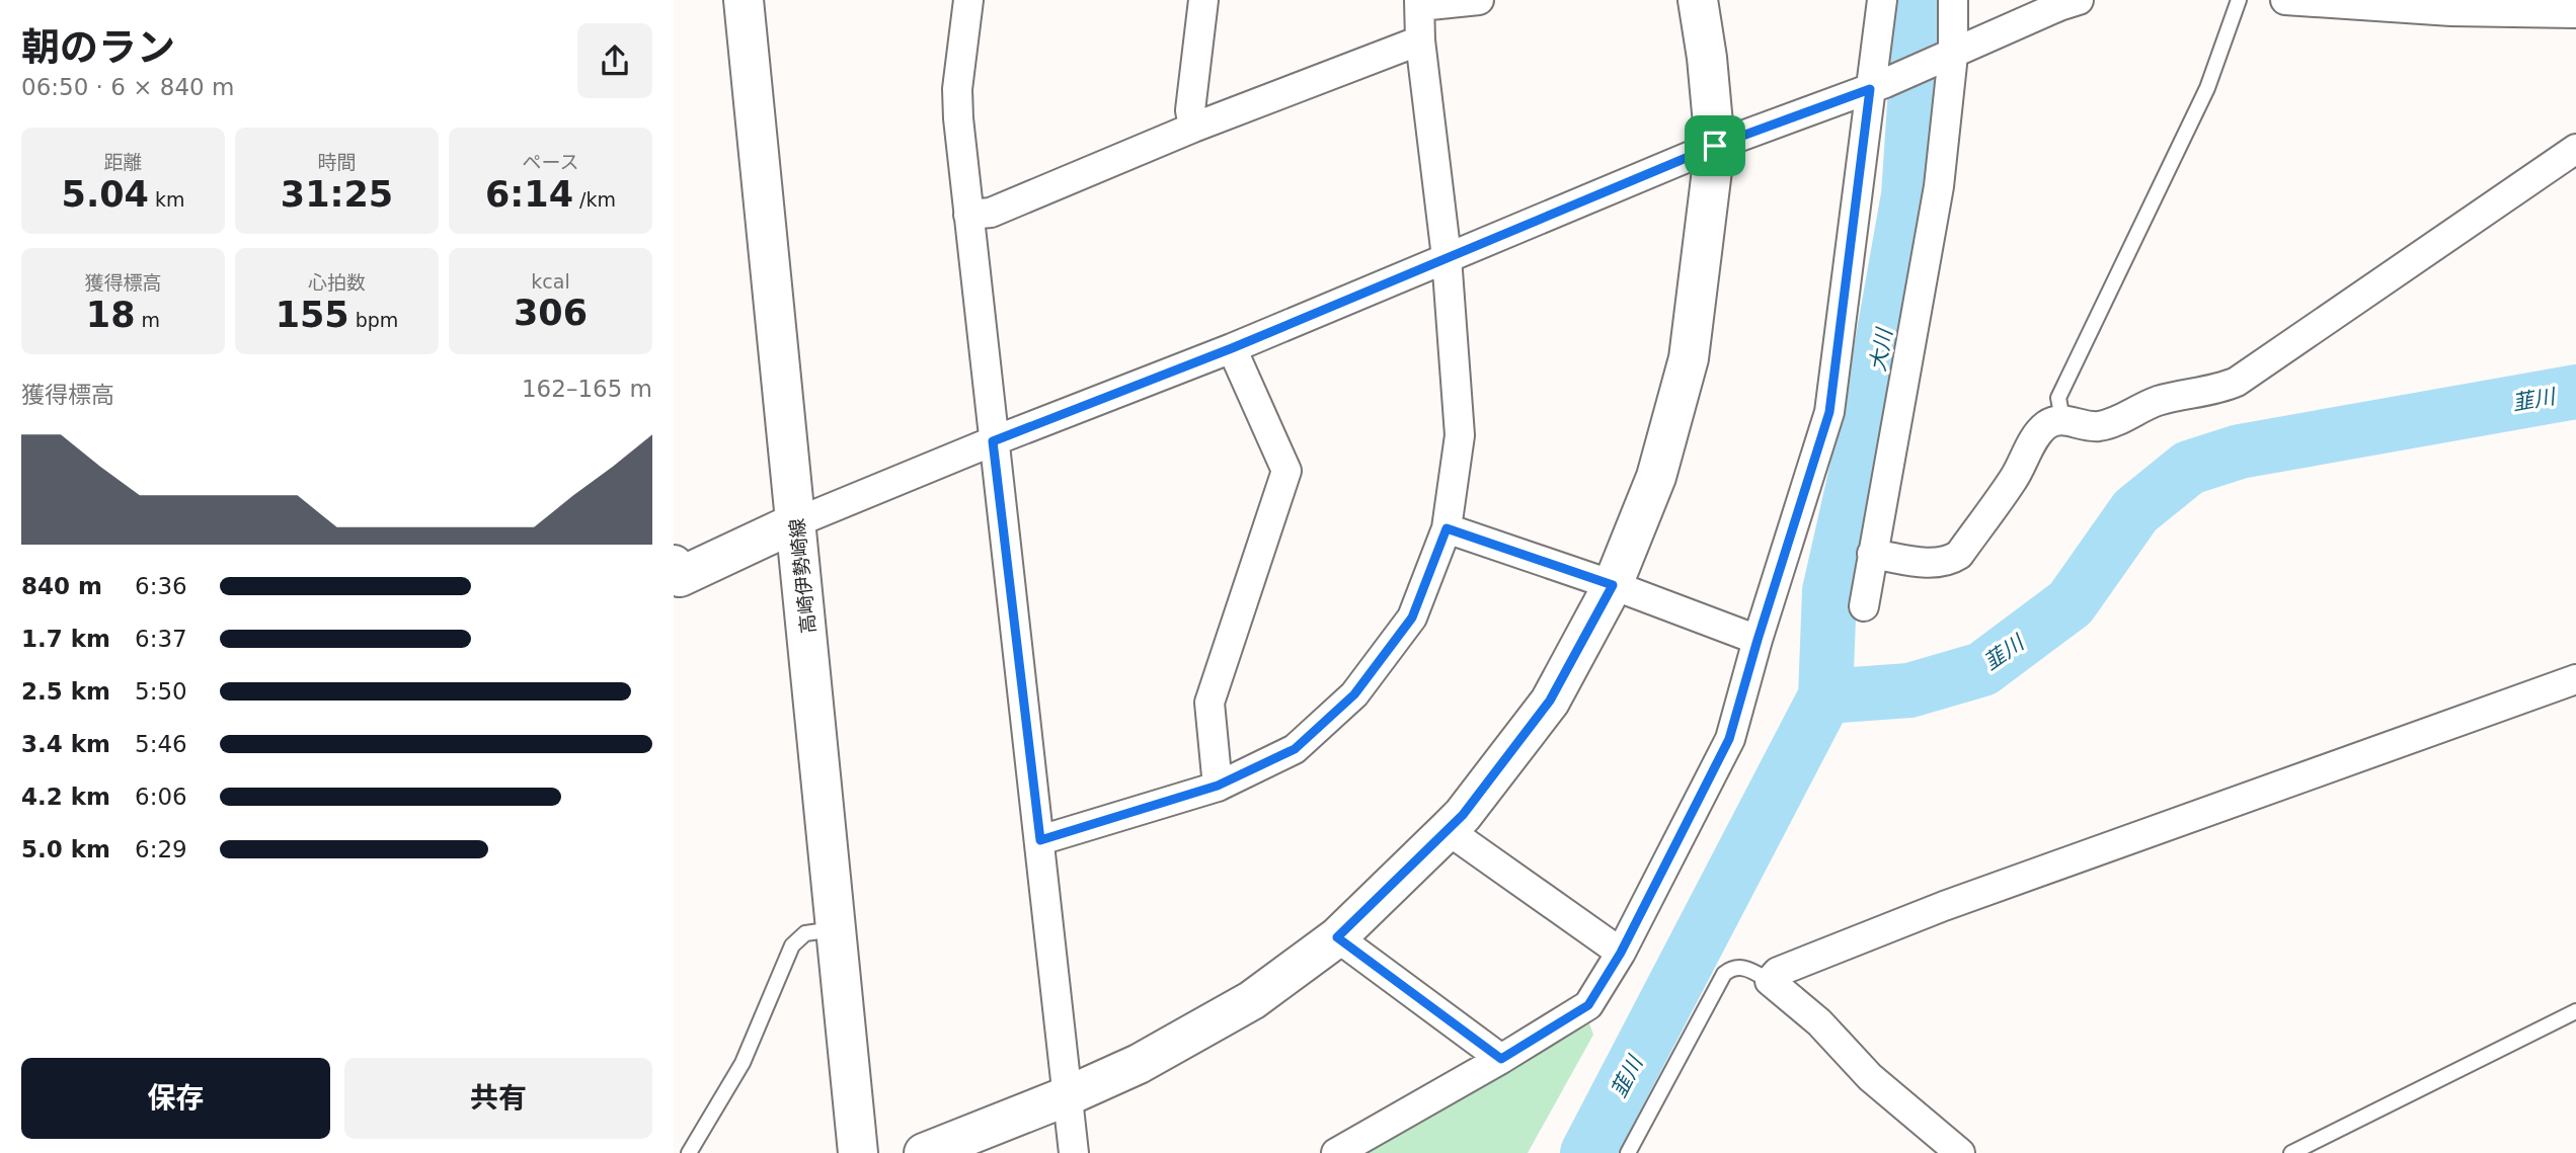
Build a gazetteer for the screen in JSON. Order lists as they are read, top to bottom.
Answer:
{
  "streets": {
    "street": ["高崎伊勢崎線"]
  },
  "water": ["大川", "韮川"],
  "page": {
    "heading": ["朝のラン", "06:50 · 6 × 840 m"],
    "stats": [
      ["距離", "5.04 km"],
      ["時間", "31:25"],
      ["ペース", "6:14 /km"],
      ["獲得標高", "18 m"],
      ["心拍数", "155 bpm"],
      ["kcal", "306"]
    ],
    "chart": ["獲得標高", "162–165 m"],
    "list": [
      {
        "name": "840 m",
        "note": "6:36"
      },
      {
        "name": "1.7 km",
        "note": "6:37"
      },
      {
        "name": "2.5 km",
        "note": "5:50"
      },
      {
        "name": "3.4 km",
        "note": "5:46"
      },
      {
        "name": "4.2 km",
        "note": "6:06"
      },
      {
        "name": "5.0 km",
        "note": "6:29"
      }
    ],
    "buttons": ["保存", "共有"]
  }
}
